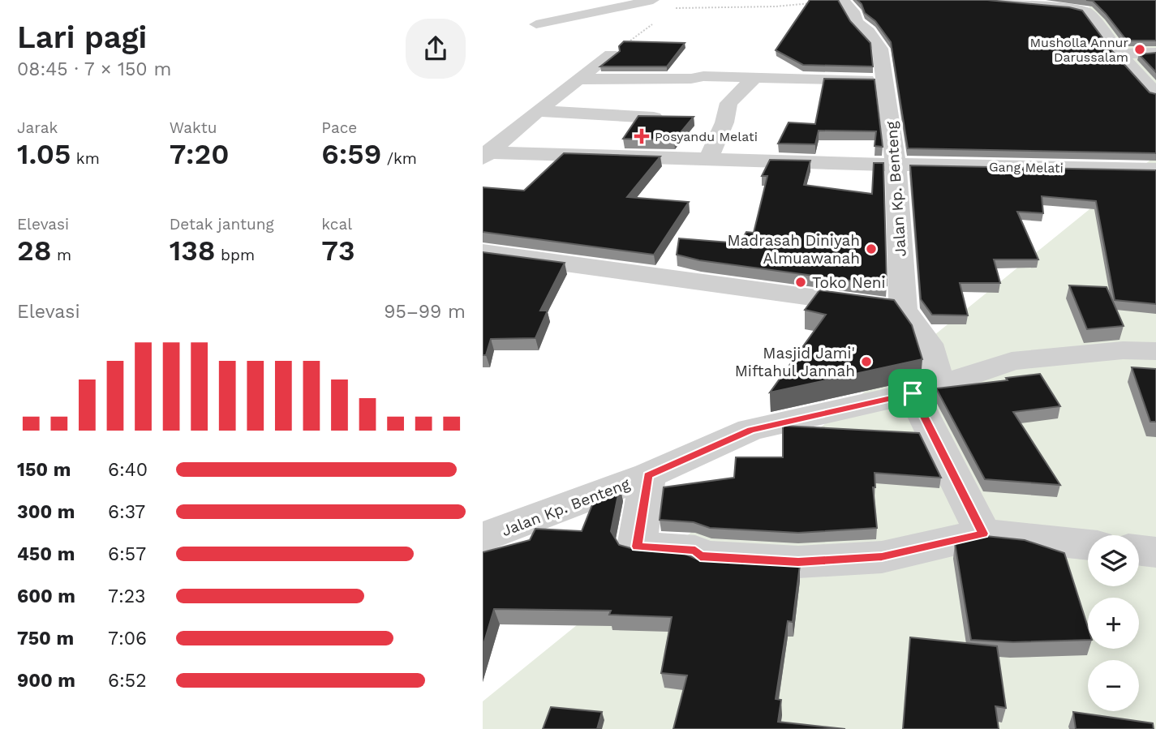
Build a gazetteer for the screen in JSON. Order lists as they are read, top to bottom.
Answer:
{
  "streets": {
    "street": ["Gang Melati", "Jalan Kp. Benteng"]
  },
  "crossings": [
    ["Gang Melati", "Jalan Kp. Benteng"]
  ],
  "places": {
    "other": [
      "Musholla Annur Darussalam",
      "Madrasah Diniyah Almuawanah",
      "Toko Neni",
      "Masjid Jami' Miftahul Jannah"
    ],
    "health": ["Posyandu Melati"]
  },
  "page": {
    "heading": ["Lari pagi", "08:45 · 7 × 150 m"],
    "stats": [
      ["Jarak", "1.05 km"],
      ["Waktu", "7:20"],
      ["Pace", "6:59 /km"],
      ["Elevasi", "28 m"],
      ["Detak jantung", "138 bpm"],
      ["kcal", "73"]
    ],
    "chart": ["Elevasi", "95–99 m"],
    "list": [
      {
        "name": "150 m",
        "note": "6:40"
      },
      {
        "name": "300 m",
        "note": "6:37"
      },
      {
        "name": "450 m",
        "note": "6:57"
      },
      {
        "name": "600 m",
        "note": "7:23"
      },
      {
        "name": "750 m",
        "note": "7:06"
      },
      {
        "name": "900 m",
        "note": "6:52"
      }
    ],
    "map_buttons": ["+", "−"]
  }
}
